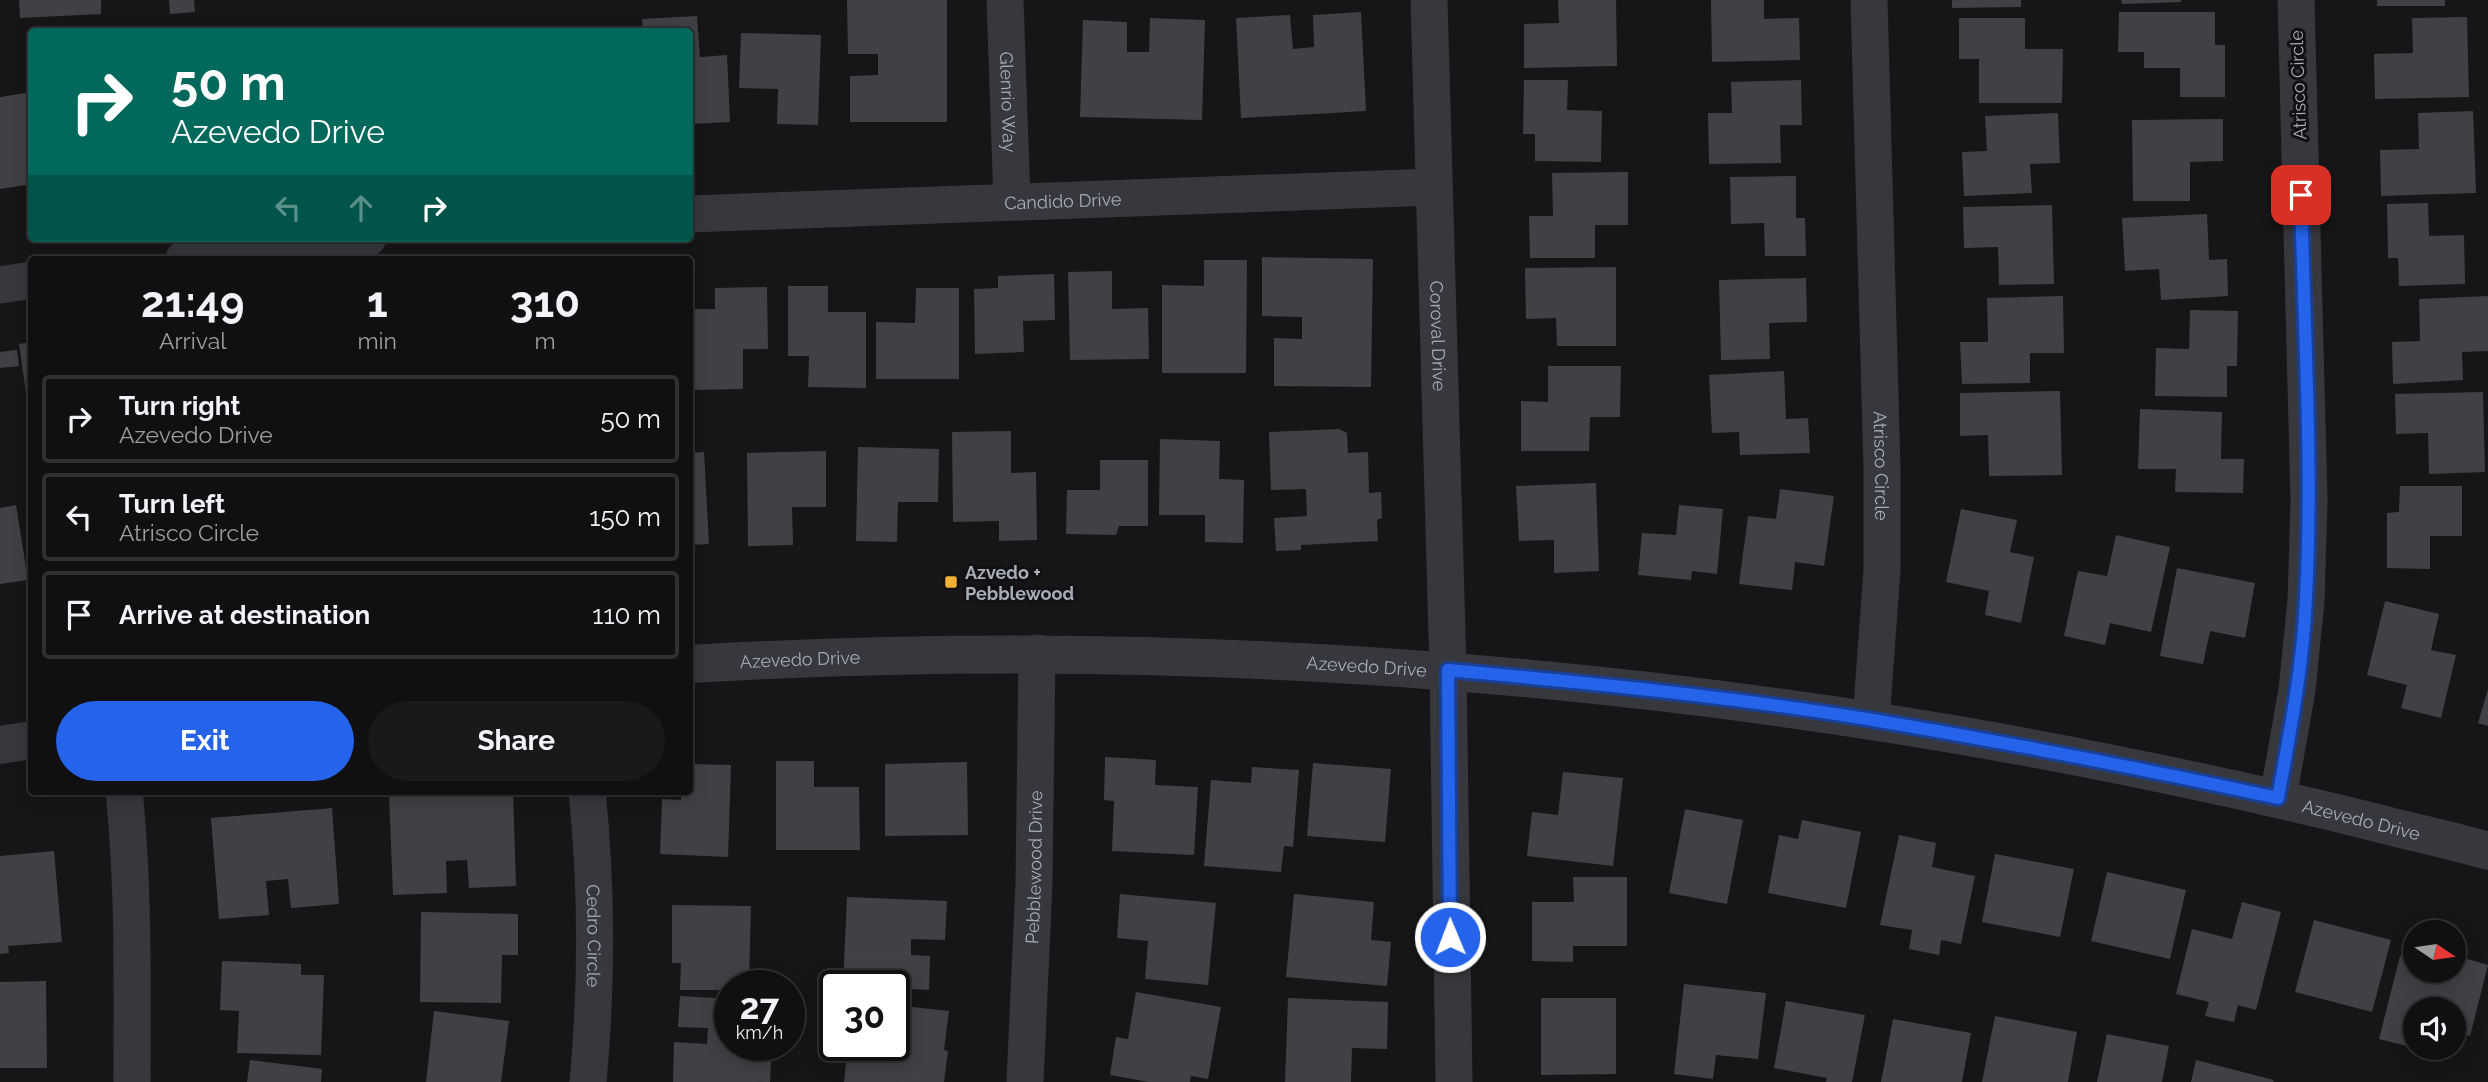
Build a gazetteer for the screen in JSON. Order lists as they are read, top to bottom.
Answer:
{
  "streets": {
    "street": [
      "Atrisco Circle",
      "Glenrio Way",
      "Candido Drive",
      "Coroval Drive",
      "Azevedo Drive",
      "Pebblewood Drive",
      "Cedro Circle"
    ]
  },
  "crossings": [
    ["Atrisco Circle", "Azevedo Drive"],
    ["Glenrio Way", "Candido Drive"],
    ["Candido Drive", "Coroval Drive"],
    ["Coroval Drive", "Azevedo Drive"],
    ["Azevedo Drive", "Pebblewood Drive"]
  ],
  "places": {
    "transit": ["Azvedo + Pebblewood"]
  },
  "north": "right",
  "page": {
    "turn": ["50 m", "Azevedo Drive"],
    "eta": [
      "21:49",
      "Arrival",
      "1",
      "min",
      "310",
      "m"
    ],
    "list": [
      {
        "name": "Turn right",
        "note": "Azevedo Drive",
        "value": "50 m"
      },
      {
        "name": "Turn left",
        "note": "Atrisco Circle",
        "value": "150 m"
      },
      {
        "name": "Arrive at destination",
        "value": "110 m"
      }
    ],
    "buttons": ["Exit", "Share"],
    "speed": "27 km/h",
    "limit": "30"
  }
}
